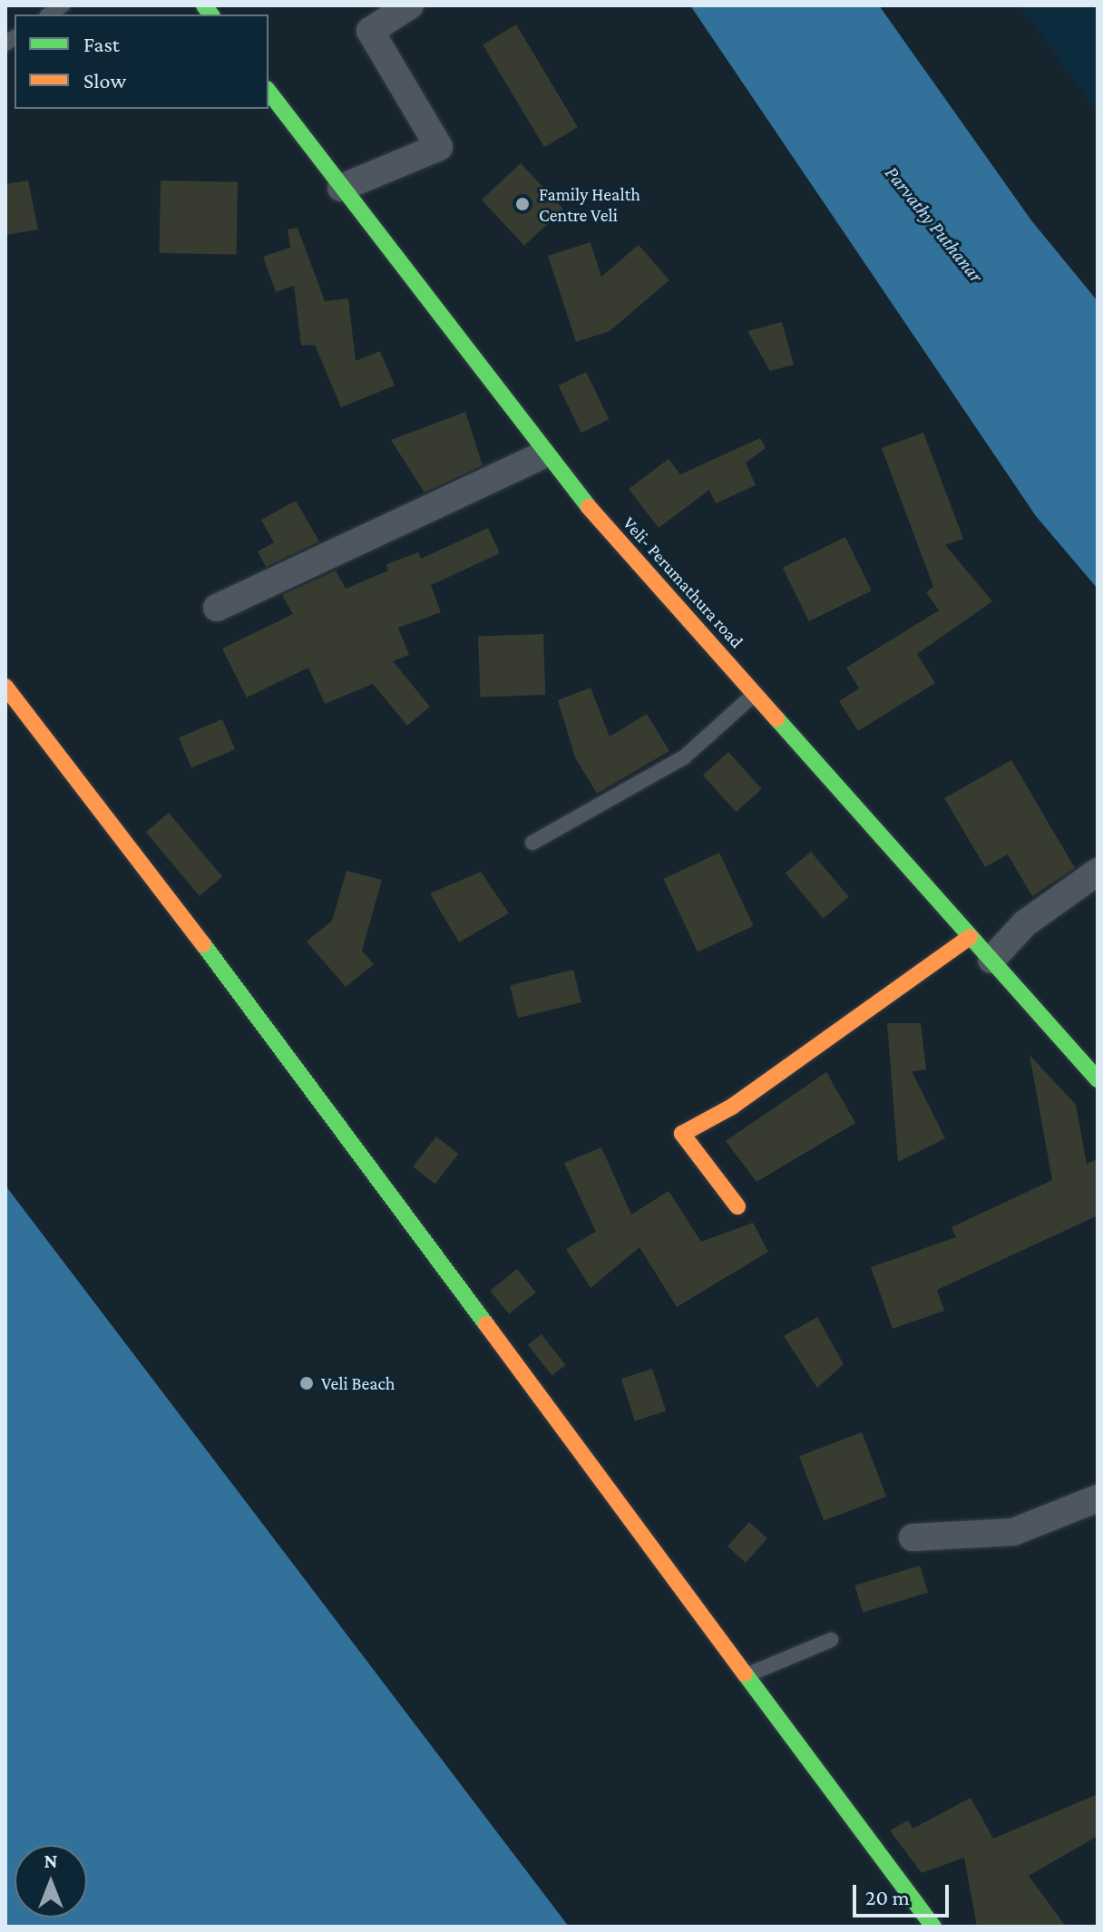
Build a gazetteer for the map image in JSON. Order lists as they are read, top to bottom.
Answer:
{
  "streets": {
    "street": ["Veli- Perumathura road"]
  },
  "water": ["Parvathy Puthanar"],
  "places": ["Family Health Centre Veli", "Veli Beach"],
  "legend": ["Fast", "Slow"],
  "scale_bar": "20 m",
  "north": "top"
}
